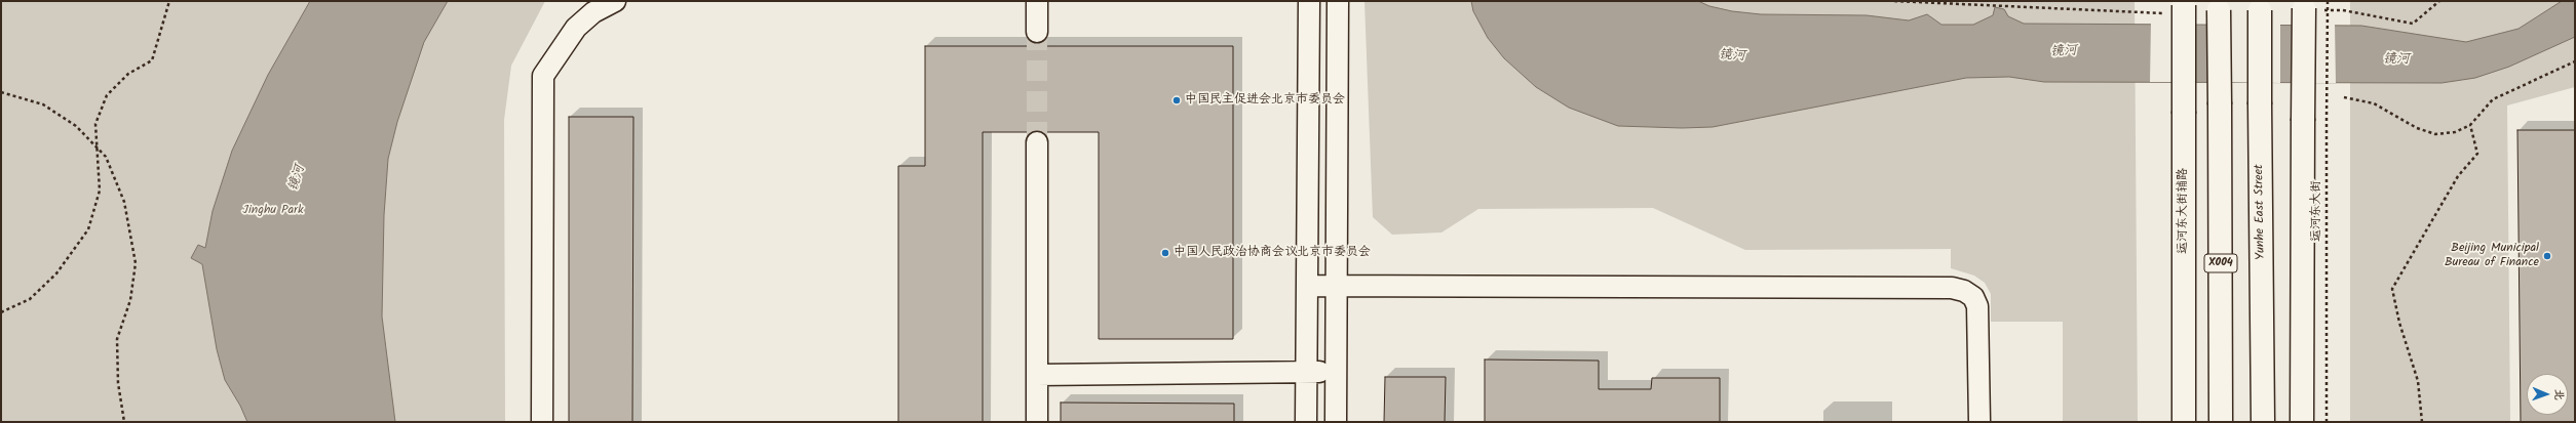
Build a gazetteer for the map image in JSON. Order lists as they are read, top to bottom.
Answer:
{
  "streets": {
    "street": ["运河东大街辅路", "Yunhe East Street", "X004"],
    "path": ["运河东大街"]
  },
  "water": ["镜河"],
  "parks": ["Jinghu Park"],
  "places": ["中国民主促进会北京市委员会", "中国人民政治协商会议北京市委员会", "Beijing Municipal Bureau of Finance"],
  "north": "right"
}
